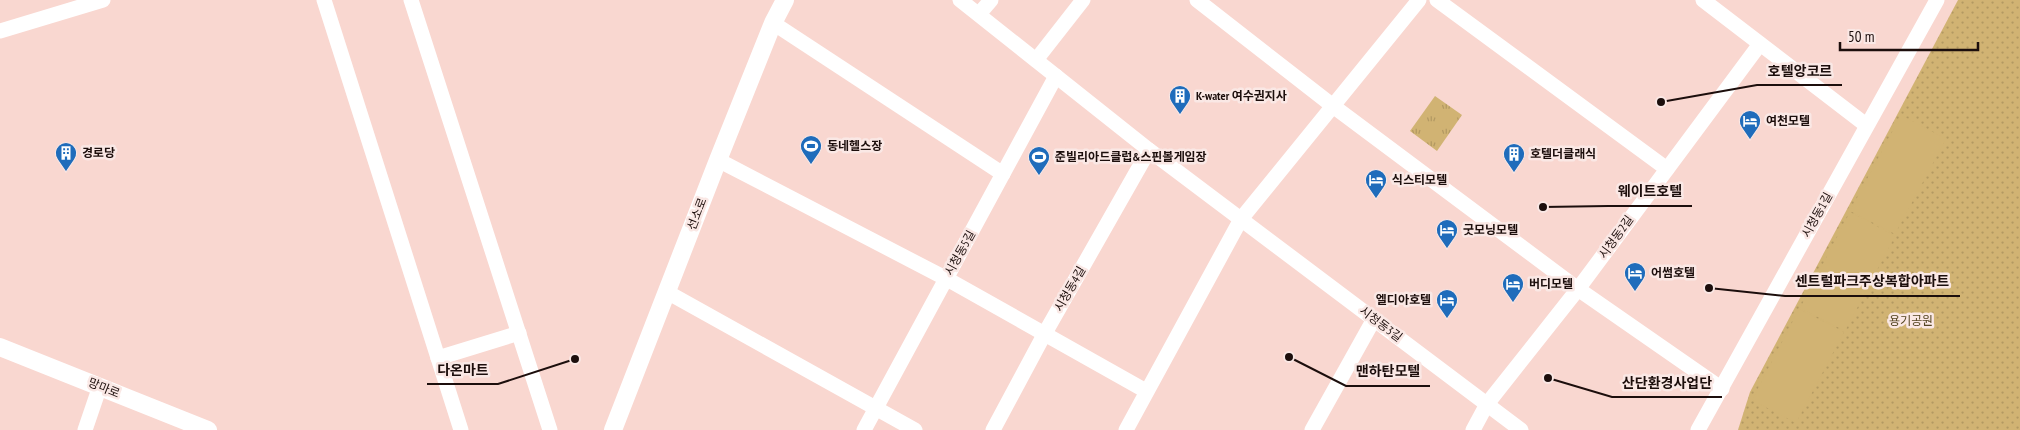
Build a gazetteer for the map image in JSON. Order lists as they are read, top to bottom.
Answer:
{
  "streets": {
    "street": [
      "선소로",
      "시청동1길",
      "시청동2길",
      "시청동5길",
      "시청동4길",
      "시청동3길",
      "망마로"
    ]
  },
  "crossings": [
    ["시청동2길", "시청동3길"],
    ["시청동5길", "시청동3길"],
    ["시청동4길", "시청동3길"]
  ],
  "parks": ["용기공원"],
  "places": {
    "other": [
      "호텔앙코르",
      "웨이트호텔",
      "센트럴파크주상복합아파트",
      "맨하탄모텔",
      "다온마트",
      "산단환경사업단"
    ],
    "building": ["K-water 여수권지사", "경로당", "호텔더클래식"],
    "hotel": [
      "여천모텔",
      "식스티모텔",
      "굿모닝모텔",
      "어썸호텔",
      "버디모텔",
      "엘디아호텔"
    ],
    "sports": ["동네헬스장", "준빌리아드클럽&스핀볼게임장"]
  },
  "scale_bar": "50 m"
}
